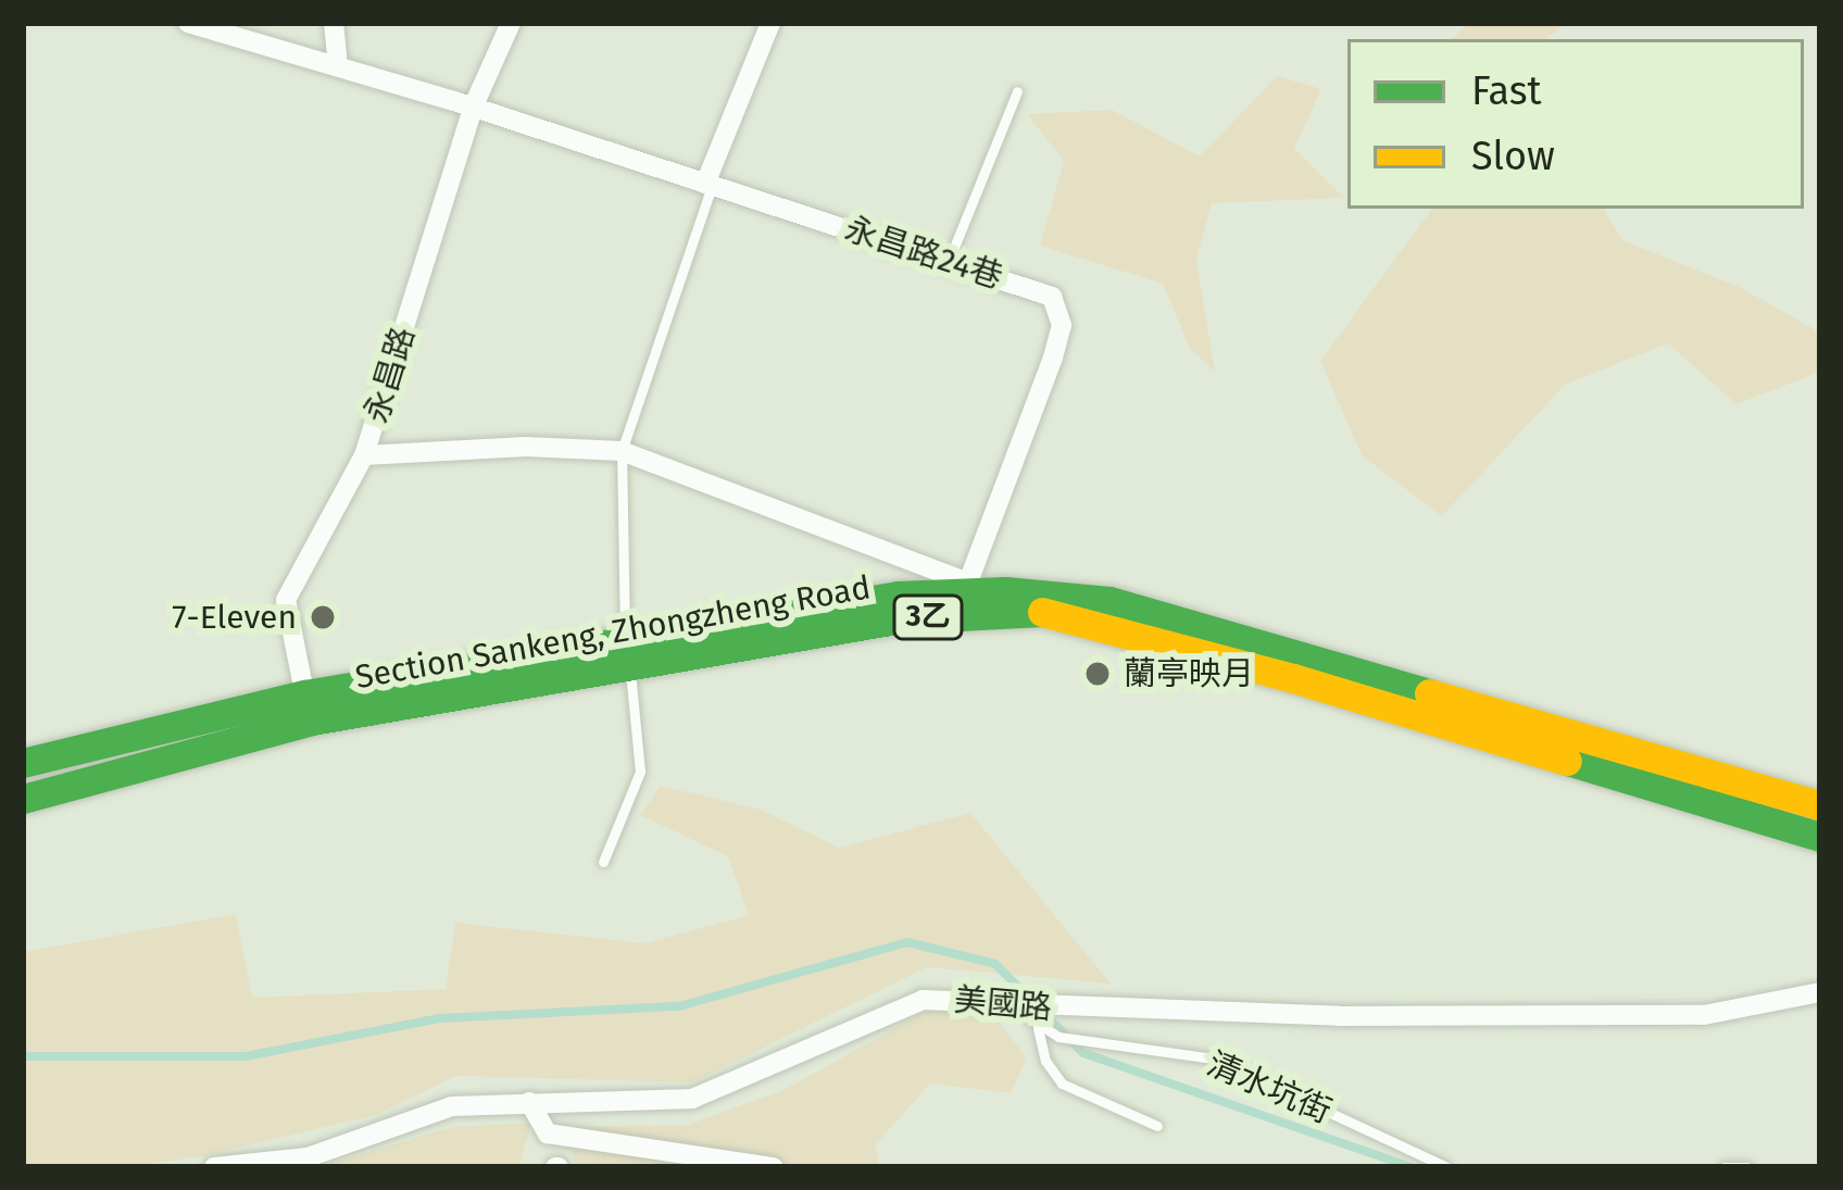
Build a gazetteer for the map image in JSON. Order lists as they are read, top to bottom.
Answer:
{
  "streets": {
    "main road": ["3乙", "Section Sankeng, Zhongzheng Road"],
    "street": ["永昌路24巷", "永昌路", "美國路"],
    "lane": ["清水坑街"]
  },
  "crossings": [
    ["永昌路24巷", "永昌路"],
    ["永昌路24巷", "Section Sankeng, Zhongzheng Road"],
    ["永昌路", "Section Sankeng, Zhongzheng Road"]
  ],
  "places": ["7-Eleven", "蘭亭映月"],
  "legend": ["Fast", "Slow"]
}
